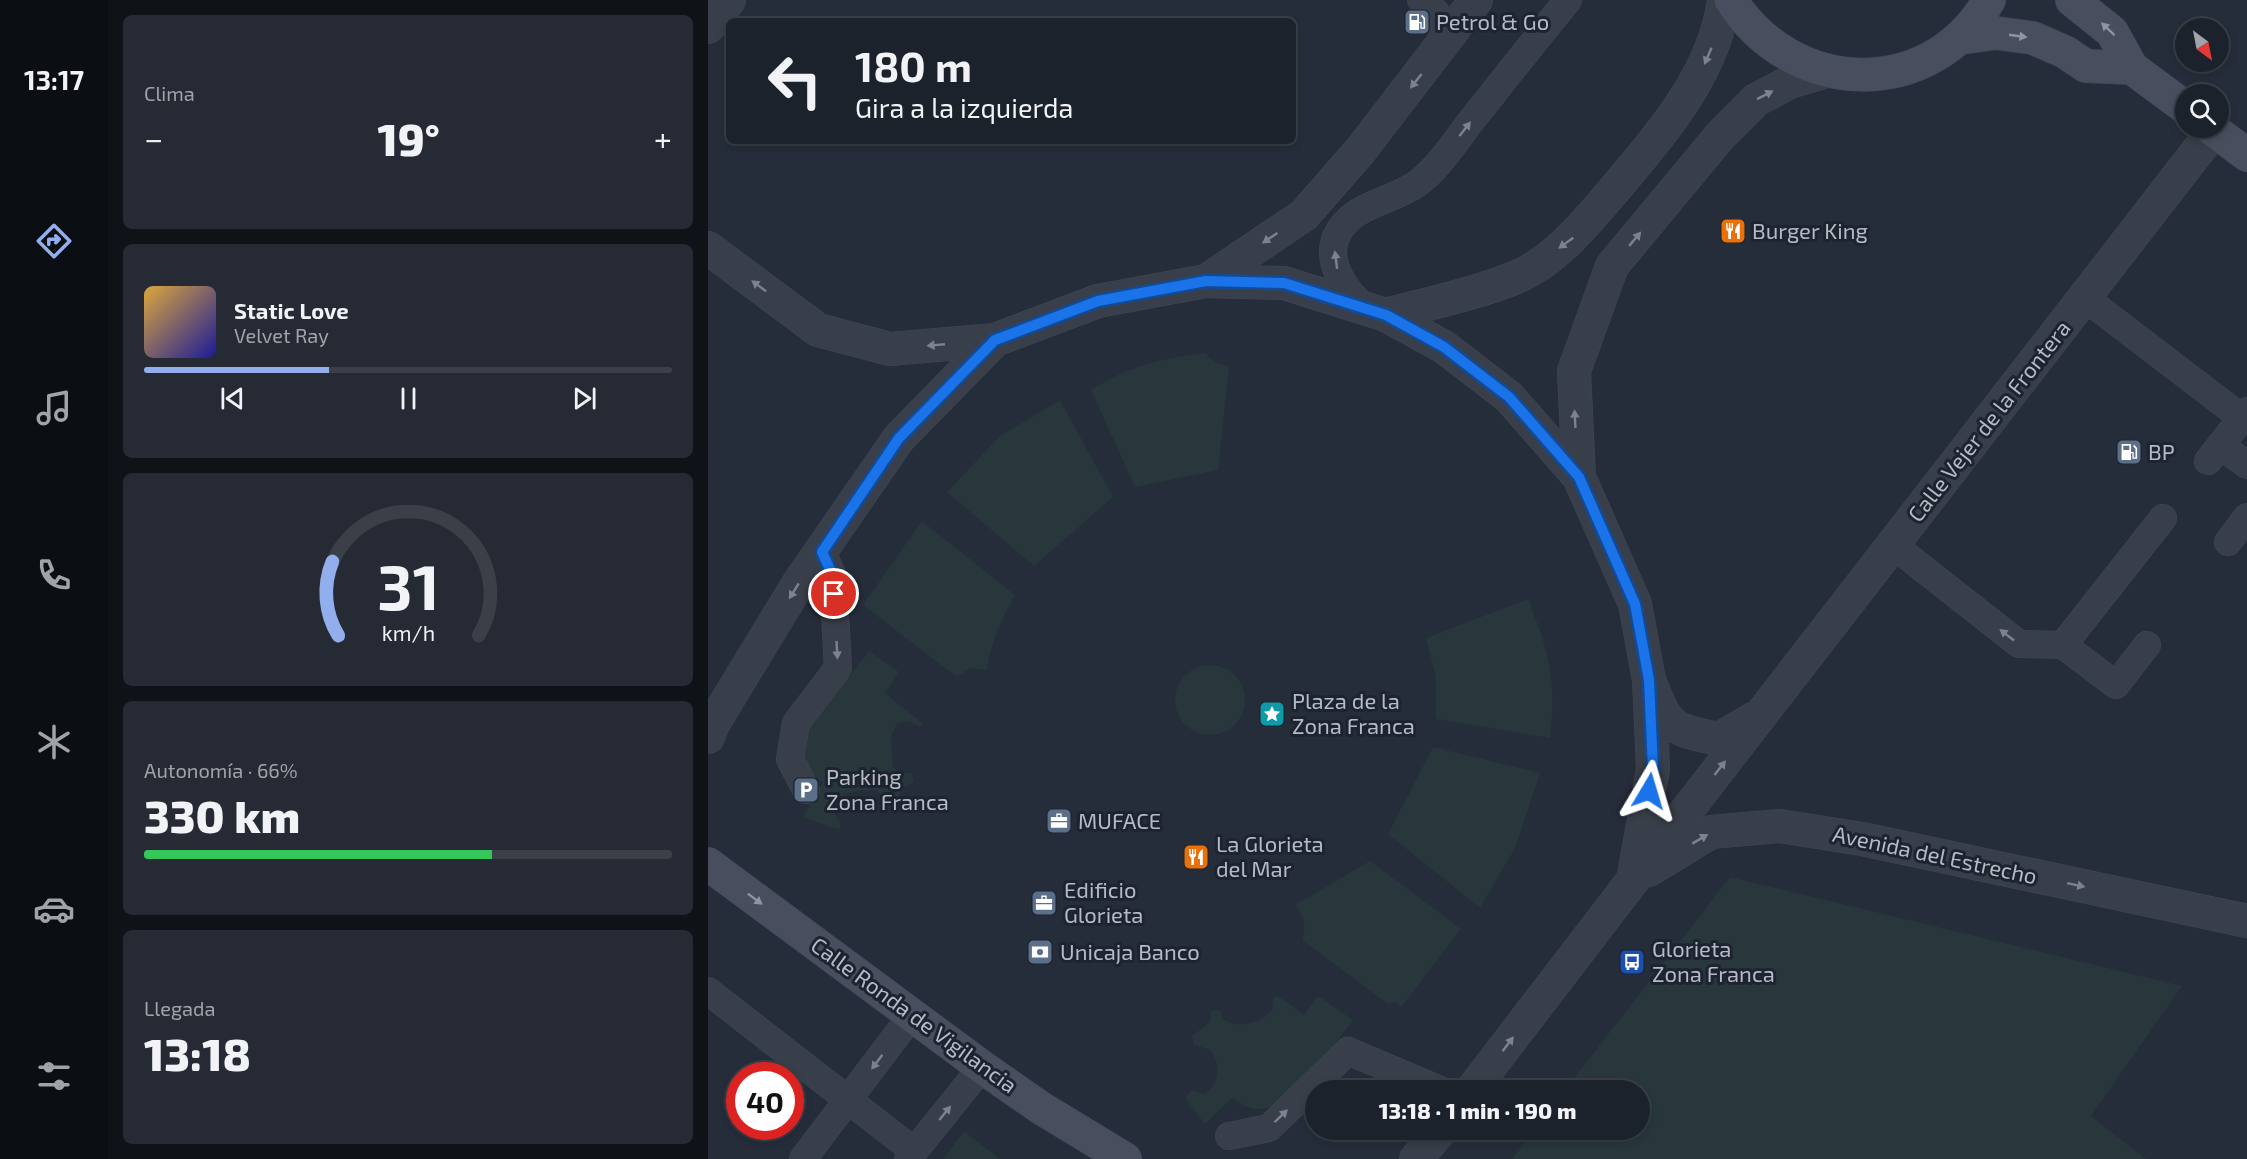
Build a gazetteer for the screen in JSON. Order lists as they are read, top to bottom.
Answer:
{
  "streets": {
    "main road": ["Calle Ronda de Vigilancia"],
    "street": ["Calle Vejer de la Frontera", "Avenida del Estrecho"]
  },
  "crossings": [
    ["Calle Vejer de la Frontera", "Avenida del Estrecho"]
  ],
  "one_way": ["Avenida del Estrecho", "Calle Ronda de Vigilancia"],
  "places": {
    "fuel station": ["Petrol & Go", "BP"],
    "restaurant": ["Burger King", "La Glorieta del Mar"],
    "place": ["Plaza de la Zona Franca"],
    "parking": ["Parking Zona Franca"],
    "office": ["MUFACE", "Edificio Glorieta"],
    "bank": ["Unicaja Banco"],
    "bus stop": ["Glorieta Zona Franca"]
  },
  "north": "bottom right",
  "page": {
    "tabs": "13:17",
    "tile": [
      "Clima",
      ["Autonomía · 66%", "330 km"],
      ["Llegada", "13:18"]
    ],
    "turn": ["180 m", "Gira a la izquierda"],
    "heat": ["−", "19°", "+"],
    "song": ["Static Love", "Velvet Ray"],
    "limit": "40",
    "trip": "13:18 · 1 min · 190 m",
    "gauge": ["31", "km/h"]
  }
}
